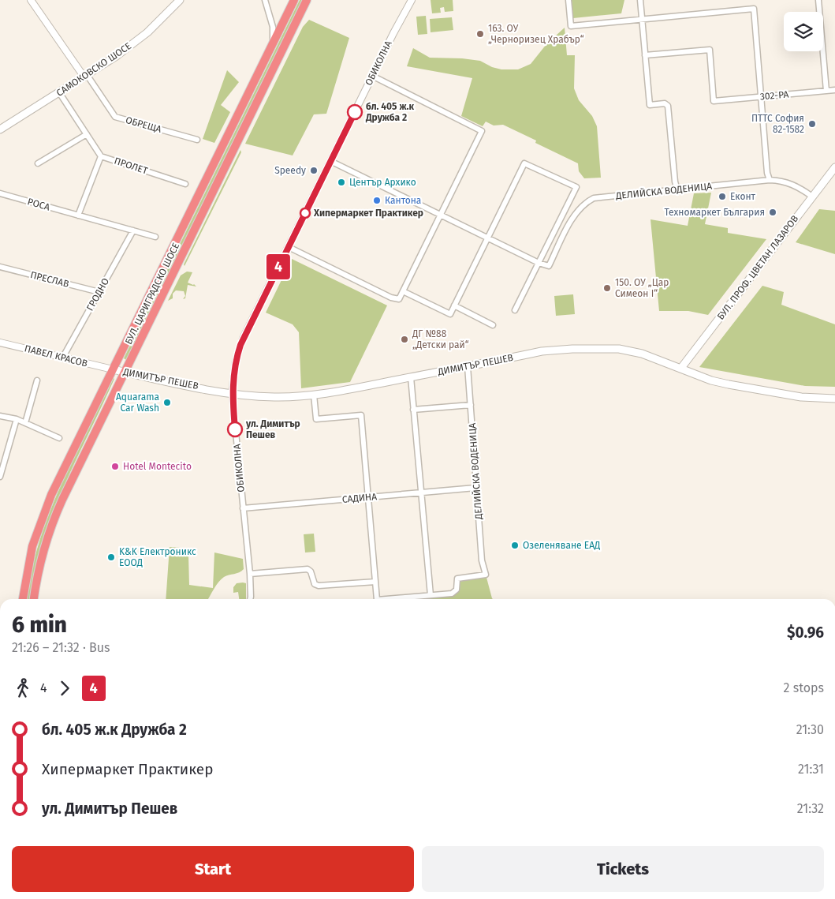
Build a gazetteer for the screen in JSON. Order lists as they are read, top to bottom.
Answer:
{
  "streets": {
    "highway": ["БУЛ. ЦАРИГРАДСКО ШОСЕ"],
    "main road": ["САМОКОВСКО ШОСЕ", "БУЛ. ПРОФ. ЦВЕТАН ЛАЗАРОВ", "ДИМИТЪР ПЕШЕВ"],
    "street": [
      "ОБИКОЛНА",
      "302-РА",
      "ОБРЕЩА",
      "ПРОЛЕТ",
      "ДЕЛИЙСКА ВОДЕНИЦА",
      "РОСА",
      "ПРЕСЛАВ",
      "ГРОДНО",
      "ПАВЕЛ КРАСОВ",
      "САДИНА"
    ]
  },
  "crossings": [
    ["ОБИКОЛНА", "ДИМИТЪР ПЕШЕВ"],
    ["ОБИКОЛНА", "САДИНА"],
    ["САМОКОВСКО ШОСЕ", "ОБРЕЩА"],
    ["САМОКОВСКО ШОСЕ", "ПРОЛЕТ"],
    ["ДЕЛИЙСКА ВОДЕНИЦА", "БУЛ. ПРОФ. ЦВЕТАН ЛАЗАРОВ"],
    ["ДЕЛИЙСКА ВОДЕНИЦА", "ДИМИТЪР ПЕШЕВ"],
    ["ДЕЛИЙСКА ВОДЕНИЦА", "САДИНА"],
    ["РОСА", "ГРОДНО"],
    ["БУЛ. ПРОФ. ЦВЕТАН ЛАЗАРОВ", "ДИМИТЪР ПЕШЕВ"],
    ["ПРЕСЛАВ", "ГРОДНО"],
    ["БУЛ. ЦАРИГРАДСКО ШОСЕ", "ПАВЕЛ КРАСОВ"],
    ["БУЛ. ЦАРИГРАДСКО ШОСЕ", "ДИМИТЪР ПЕШЕВ"],
    ["ГРОДНО", "ПАВЕЛ КРАСОВ"],
    ["ПАВЕЛ КРАСОВ", "ДИМИТЪР ПЕШЕВ"]
  ],
  "places": [
    "163. ОУ „Черноризец Храбър“",
    "бл. 405 ж.к Дружба 2",
    "ПТТС София 82-1582",
    "Speedy",
    "Център Архико",
    "Еконт",
    "Кантона",
    "Техномаркет България",
    "Хипермаркет Практикер",
    "150. ОУ „Цар Симеон I“",
    "ДГ №88 „Детски рай“",
    "Aquarama Car Wash",
    "ул. Димитър Пешев",
    "Hotel Montecito",
    "Озеленяване ЕАД",
    "K&K Електроникс ЕООД"
  ],
  "lines": ["bus line 4"],
  "page": {
    "on_map": "4",
    "heading": ["6 min", "21:26 – 21:32 · Bus", "$0.96"],
    "legs": ["4", "4", "2 stops"],
    "list": [
      {
        "name": "бл. 405 ж.к Дружба 2",
        "value": "21:30"
      },
      {
        "name": "Хипермаркет Практикер",
        "value": "21:31"
      },
      {
        "name": "ул. Димитър Пешев",
        "value": "21:32"
      }
    ],
    "buttons": ["Start", "Tickets"]
  }
}
